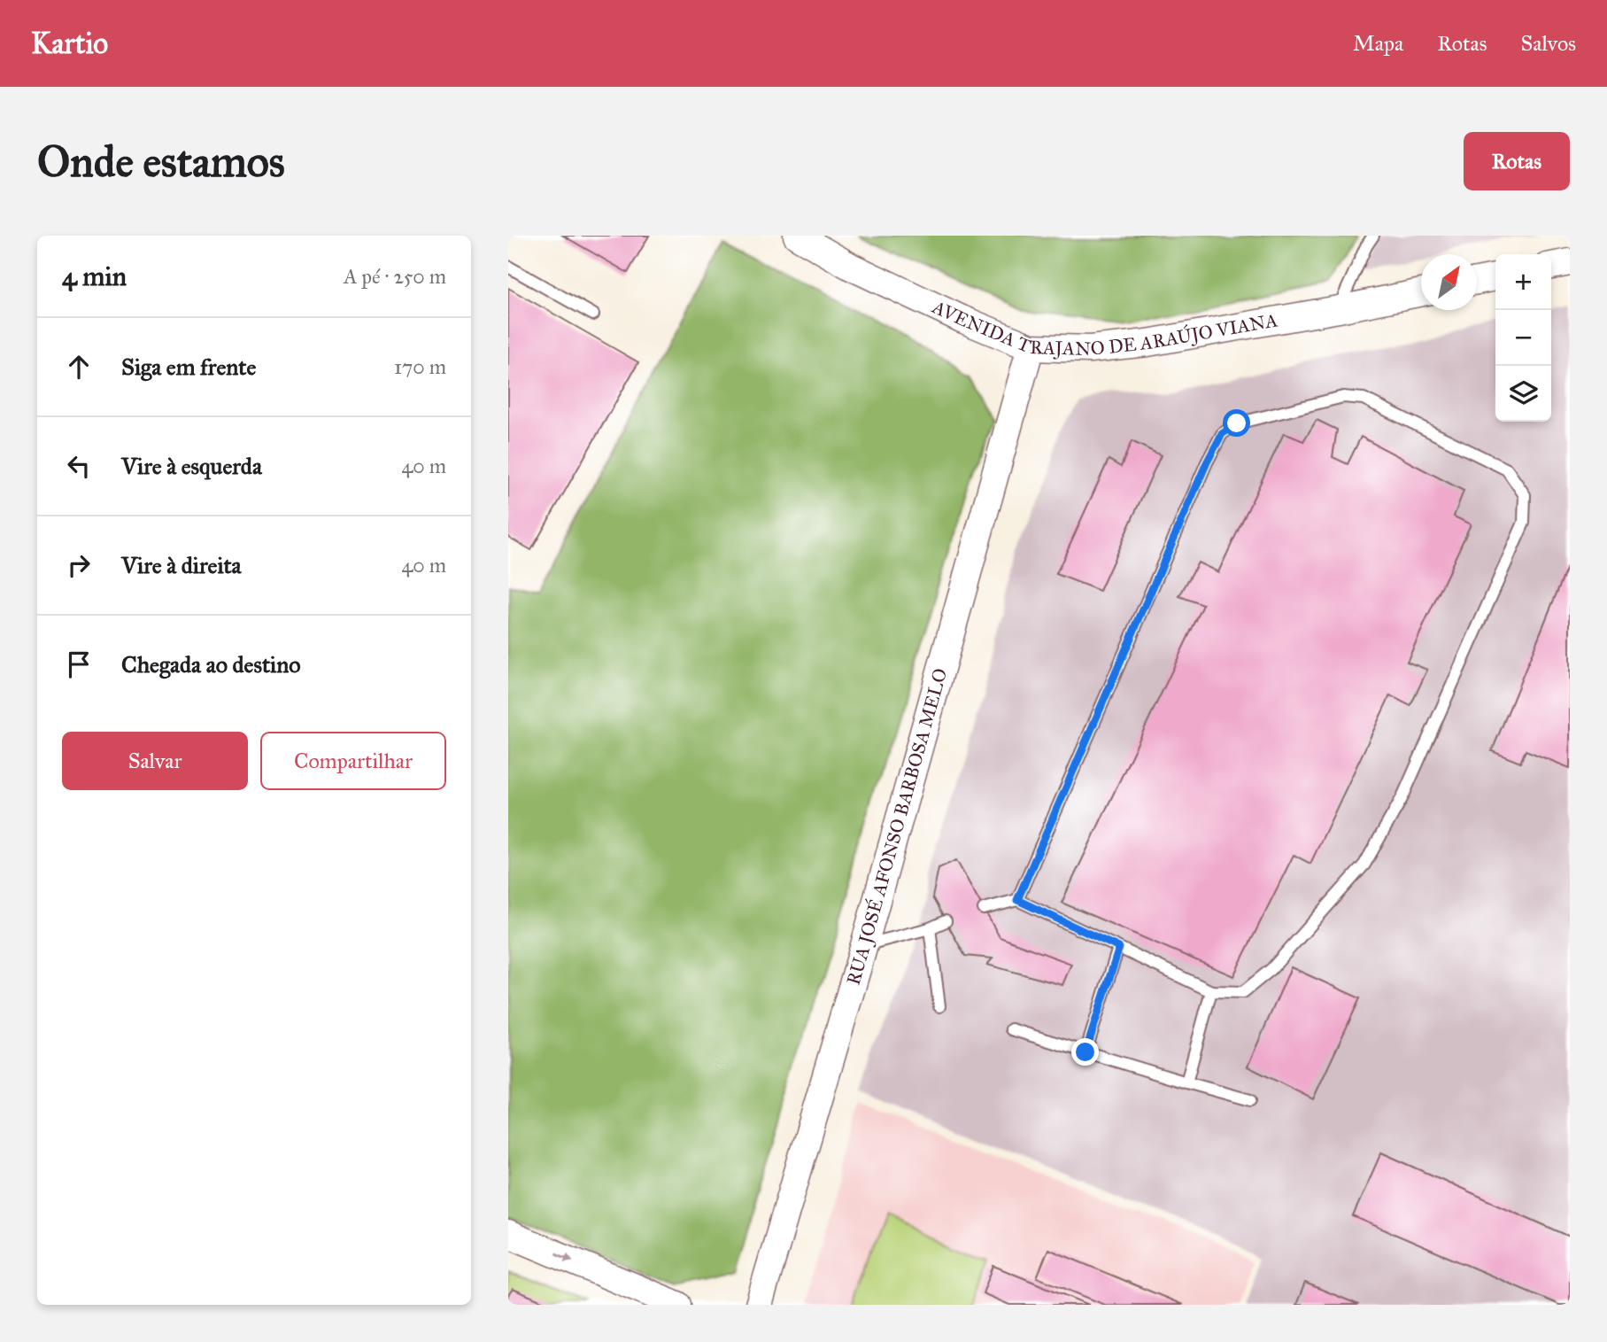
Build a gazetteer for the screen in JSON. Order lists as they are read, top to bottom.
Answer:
{
  "streets": {
    "street": ["AVENIDA TRAJANO DE ARAÚJO VIANA", "RUA JOSÉ AFONSO BARBOSA MELO"]
  },
  "crossings": [
    ["AVENIDA TRAJANO DE ARAÚJO VIANA", "RUA JOSÉ AFONSO BARBOSA MELO"]
  ],
  "north": "top right",
  "page": {
    "header": "Kartio",
    "nav": ["Mapa", "Rotas", "Salvos"],
    "buttons": [
      "Rotas",
      ["Salvar", "Compartilhar"]
    ],
    "title": "Onde estamos",
    "heading": ["4 min", "A pé · 250 m"],
    "map_buttons": ["+", "−"],
    "list": [
      ["Siga em frente", "170 m"],
      ["Vire à esquerda", "40 m"],
      ["Vire à direita", "40 m"],
      "Chegada ao destino"
    ]
  }
}
